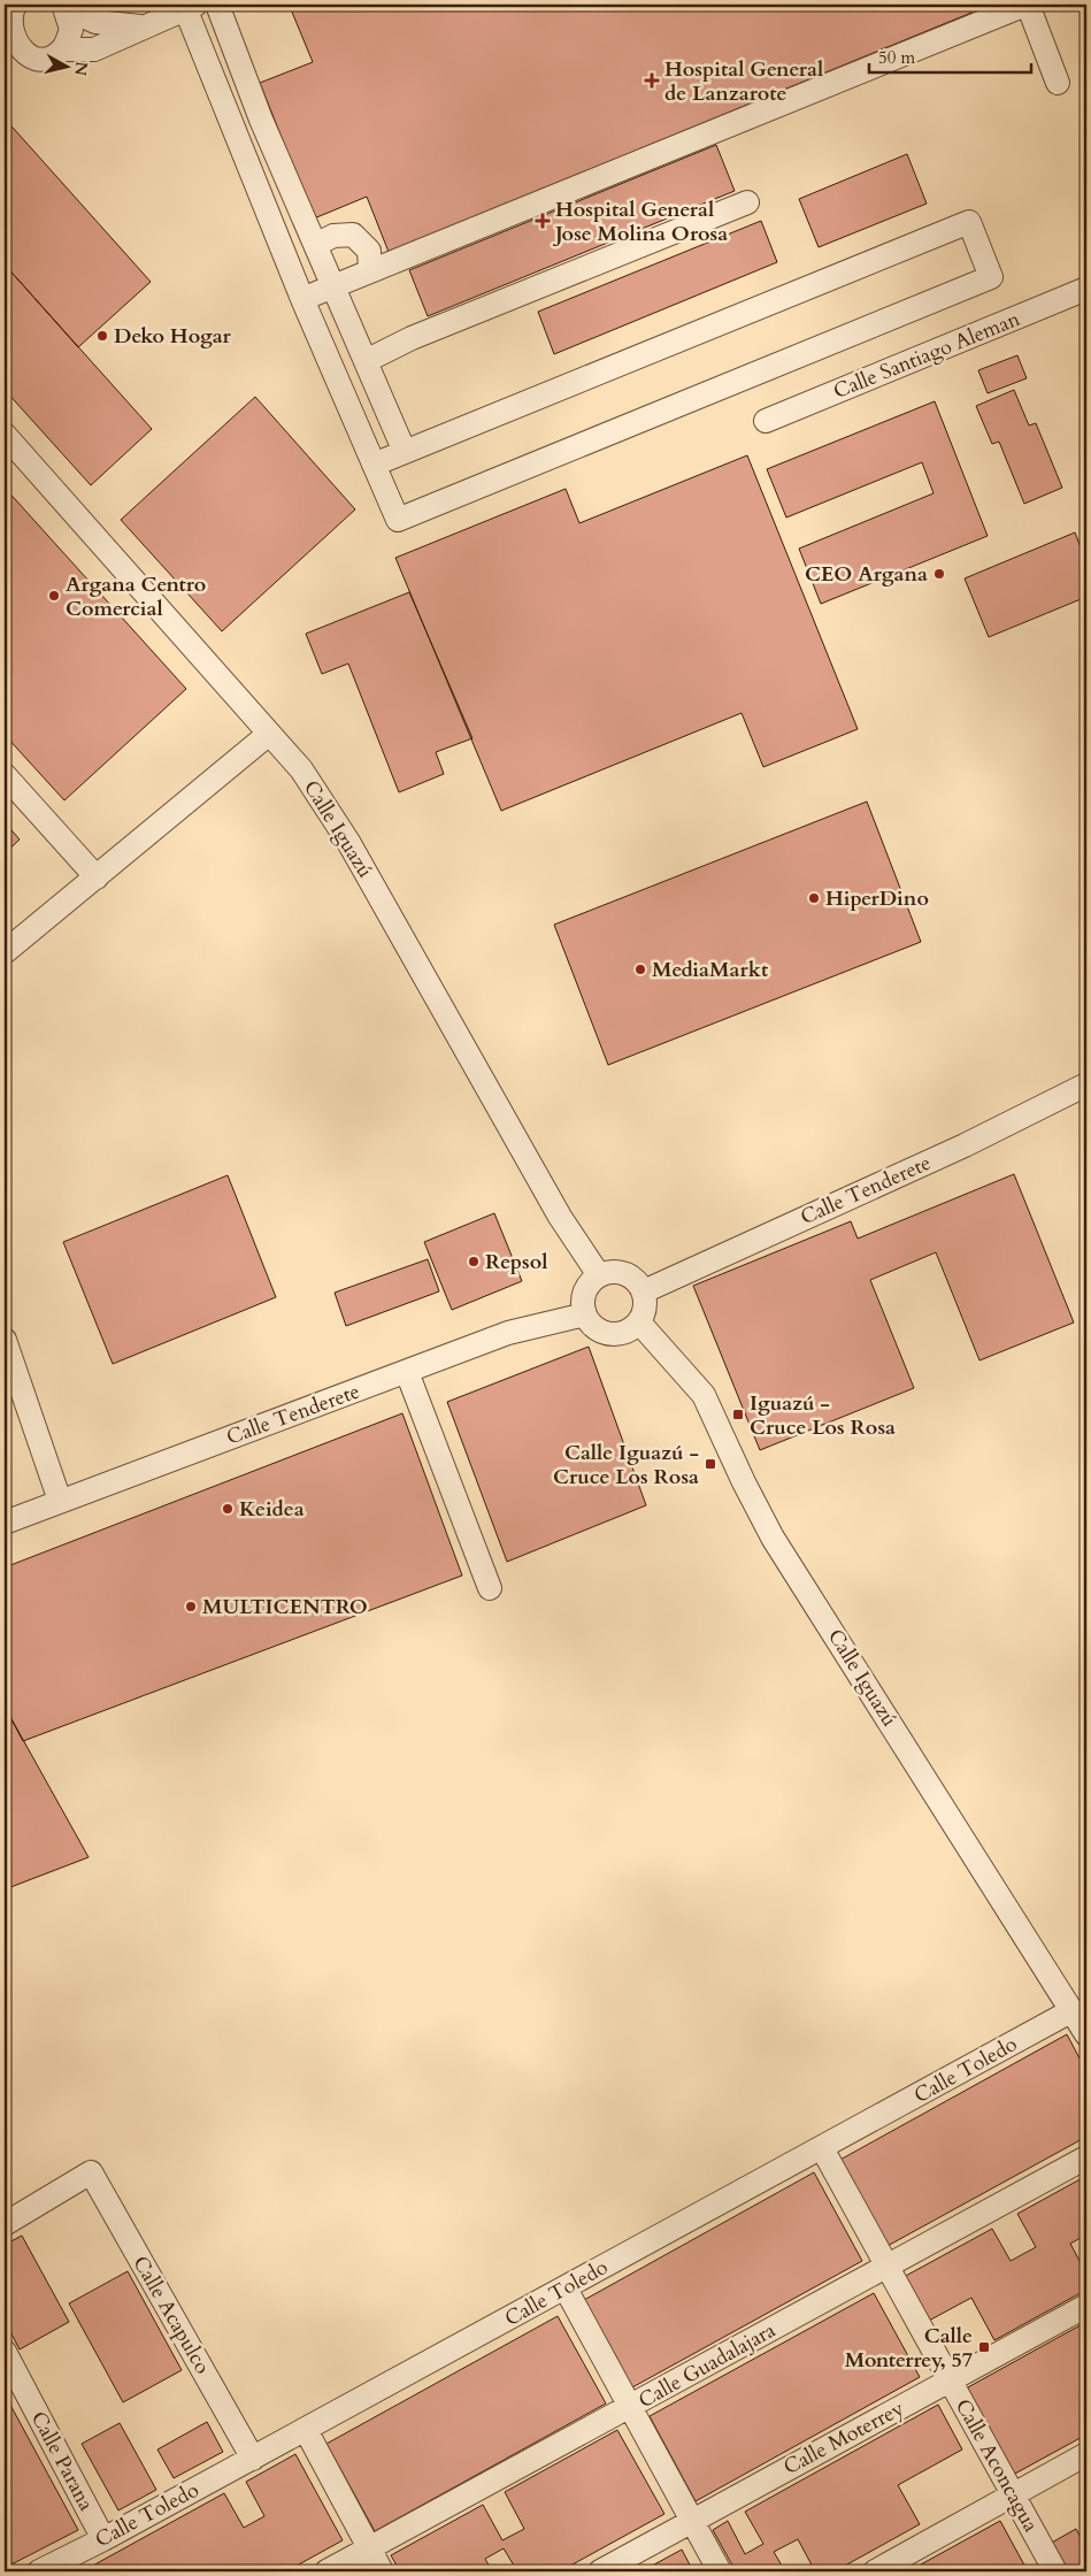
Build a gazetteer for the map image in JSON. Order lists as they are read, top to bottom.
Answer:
{
  "streets": {
    "street": [
      "Calle Santiago Aleman",
      "Calle Iguazú",
      "Calle Tenderete",
      "Calle Toledo",
      "Calle Acapulco",
      "Calle Guadalajara",
      "Calle Moterrey",
      "Calle Parana",
      "Calle Aconcagua"
    ]
  },
  "crossings": [
    ["Calle Iguazú", "Calle Tenderete"],
    ["Calle Iguazú", "Calle Toledo"],
    ["Calle Toledo", "Calle Acapulco"],
    ["Calle Toledo", "Calle Parana"],
    ["Calle Toledo", "Calle Aconcagua"],
    ["Calle Guadalajara", "Calle Aconcagua"],
    ["Calle Moterrey", "Calle Aconcagua"]
  ],
  "places": {
    "health": ["Hospital General de Lanzarote", "Hospital General Jose Molina Orosa"],
    "other": [
      "Deko Hogar",
      "CEO Argana",
      "Argana Centro Comercial",
      "HiperDino",
      "MediaMarkt",
      "Repsol",
      "Keidea",
      "MULTICENTRO"
    ],
    "transit": ["Iguazú - Cruce Los Rosa", "Calle Iguazú - Cruce Los Rosa", "Calle Monterrey, 57"]
  },
  "scale_bar": "50 m",
  "north": "right"
}
